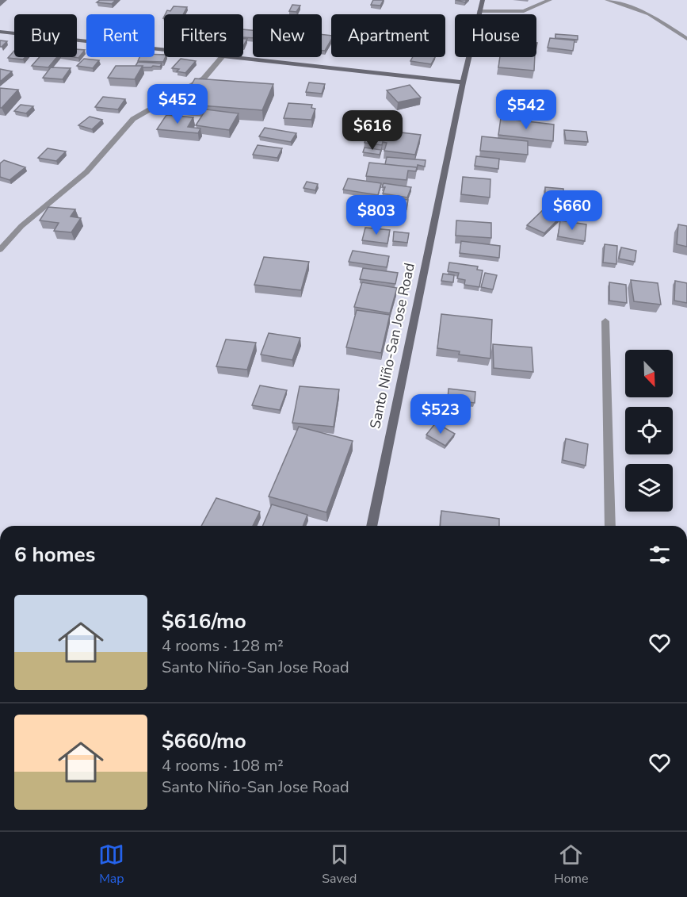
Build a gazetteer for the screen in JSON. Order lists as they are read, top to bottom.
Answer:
{
  "streets": {
    "main road": ["Santo Niño-San Jose Road"]
  },
  "north": "bottom right",
  "page": {
    "chip": [
      "Buy",
      "Rent",
      "Filters",
      "New",
      "Apartment",
      "House"
    ],
    "price": [
      "$452",
      "$542",
      "$616",
      "$660",
      "$803",
      "$523"
    ],
    "heading": "6 homes",
    "list": [
      {
        "name": "$616/mo",
        "note": "4 rooms · 128 m² · Santo Niño-San Jose Road"
      },
      {
        "name": "$660/mo",
        "note": "4 rooms · 108 m² · Santo Niño-San Jose Road"
      }
    ],
    "tabs": ["Map", "Saved", "Home"]
  }
}
